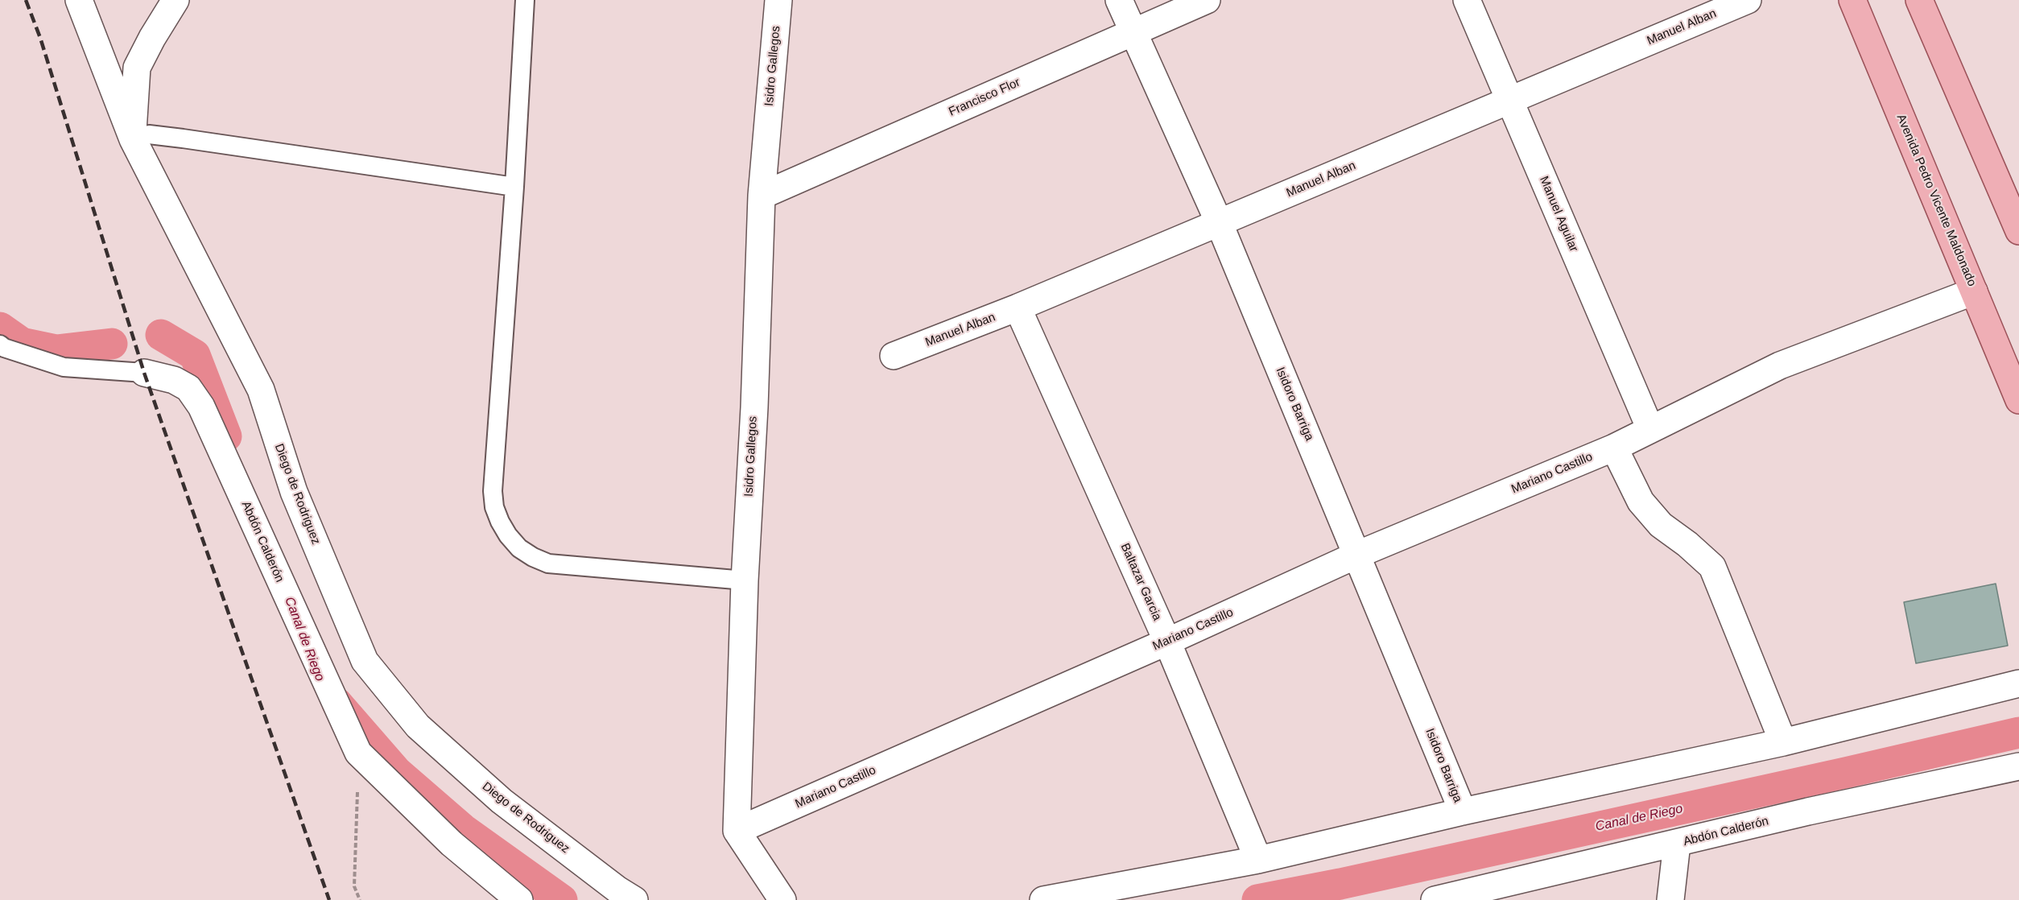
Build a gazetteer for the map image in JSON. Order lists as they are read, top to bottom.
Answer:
{
  "streets": {
    "main road": ["Avenida Pedro Vicente Maldonado"],
    "street": [
      "Manuel Alban",
      "Isidro Gallegos",
      "Francisco Flor",
      "Manuel Aguilar",
      "Isidoro Barriga",
      "Mariano Castillo",
      "Diego de Rodriguez",
      "Abdón Calderón",
      "Baltazar Garcia"
    ]
  },
  "crossings": [
    ["Manuel Alban", "Manuel Aguilar"],
    ["Manuel Alban", "Isidoro Barriga"],
    ["Manuel Alban", "Baltazar Garcia"],
    ["Isidro Gallegos", "Francisco Flor"],
    ["Isidro Gallegos", "Mariano Castillo"],
    ["Francisco Flor", "Isidoro Barriga"],
    ["Avenida Pedro Vicente Maldonado", "Mariano Castillo"],
    ["Manuel Aguilar", "Mariano Castillo"],
    ["Isidoro Barriga", "Mariano Castillo"],
    ["Mariano Castillo", "Baltazar Garcia"]
  ],
  "water": ["Canal de Riego"]
}
